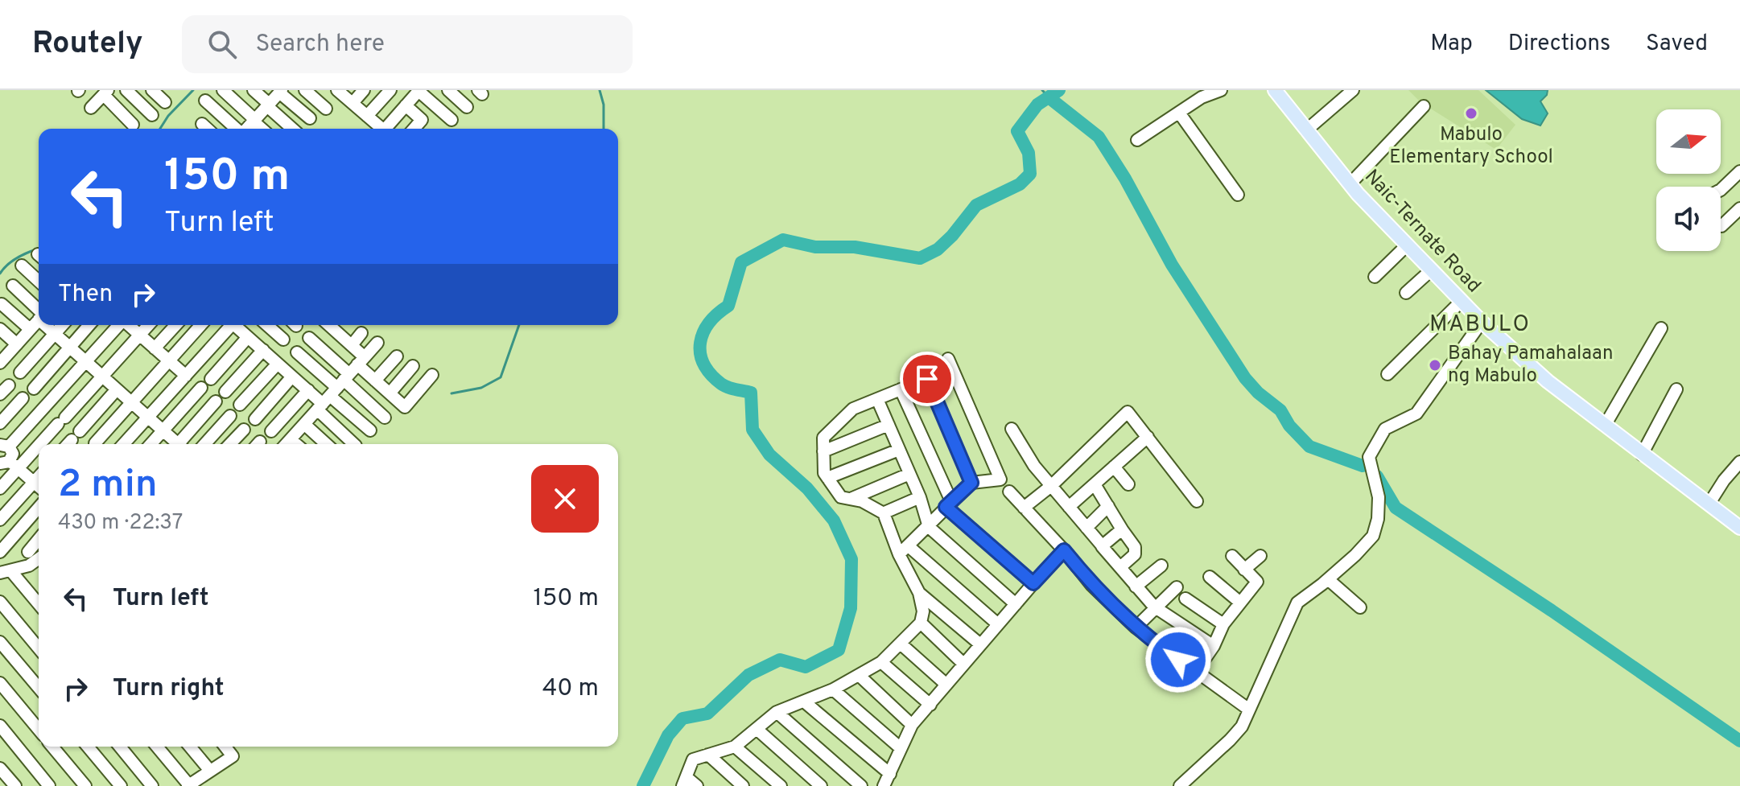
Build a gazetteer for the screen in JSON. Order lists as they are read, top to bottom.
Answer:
{
  "streets": {
    "main road": ["Naic-Ternate Road"]
  },
  "districts": ["MABULO"],
  "places": ["Mabulo Elementary School", "Bahay Pamahalaan ng Mabulo"],
  "north": "right",
  "page": {
    "header": "Routely",
    "search": "Search here",
    "nav": ["Map", "Directions", "Saved"],
    "turn": ["150 m", "Turn left"],
    "then": "Then",
    "heading": ["2 min", "430 m · 22:37"],
    "list": [
      {
        "name": "Turn left",
        "value": "150 m"
      },
      {
        "name": "Turn right",
        "value": "40 m"
      }
    ]
  }
}
